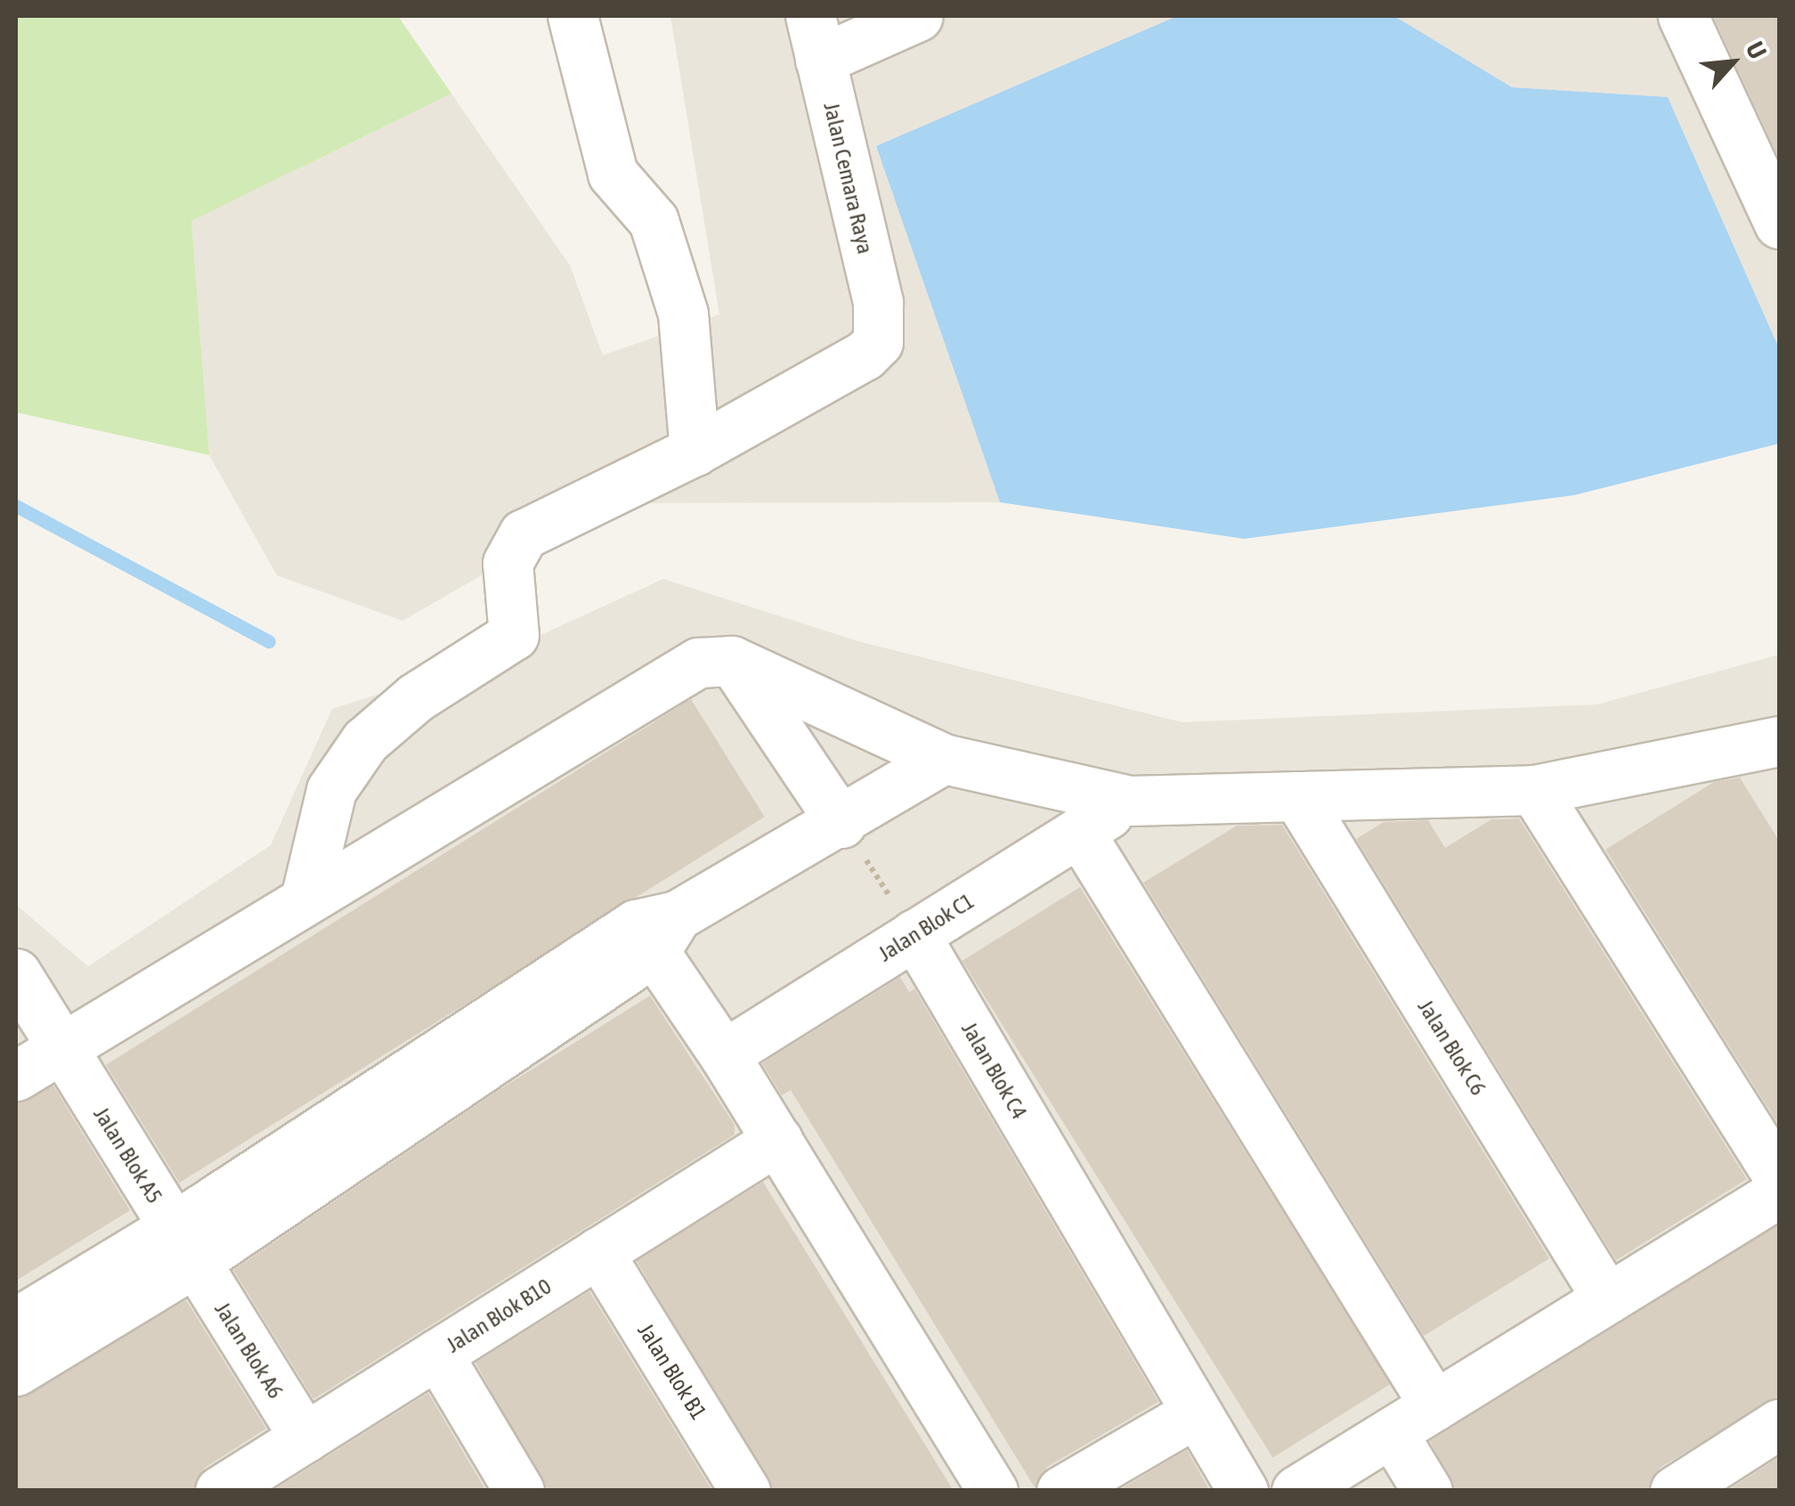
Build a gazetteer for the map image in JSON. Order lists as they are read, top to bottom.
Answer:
{
  "streets": {
    "street": [
      "Jalan Cemara Raya",
      "Jalan Blok C1",
      "Jalan Blok C6",
      "Jalan Blok C4",
      "Jalan Blok A5",
      "Jalan Blok B10",
      "Jalan Blok A6",
      "Jalan Blok B1"
    ]
  },
  "crossings": [
    ["Jalan Blok C1", "Jalan Blok C4"],
    ["Jalan Blok A5", "Jalan Blok A6"],
    ["Jalan Blok B10", "Jalan Blok A6"],
    ["Jalan Blok B10", "Jalan Blok B1"]
  ],
  "north": "top right"
}
